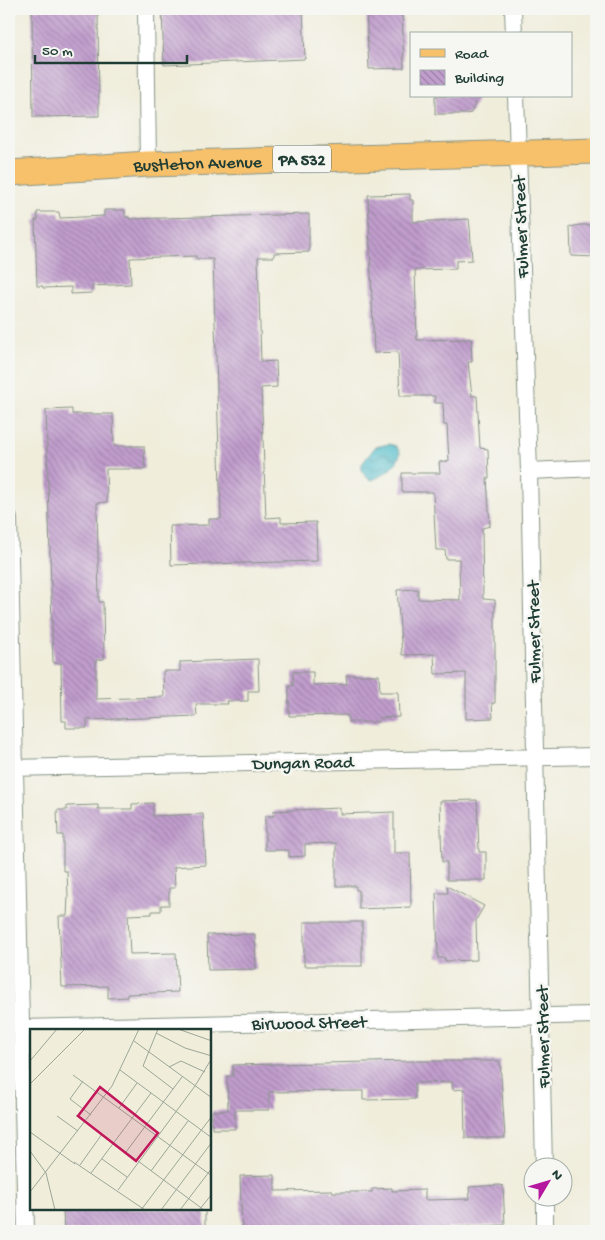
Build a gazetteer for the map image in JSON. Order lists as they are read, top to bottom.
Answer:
{
  "streets": {
    "main road": ["PA 532", "Bustleton Avenue"],
    "street": ["Fulmer Street", "Dungan Road", "Birwood Street"]
  },
  "crossings": [
    ["Bustleton Avenue", "Fulmer Street"],
    ["Fulmer Street", "Dungan Road"],
    ["Fulmer Street", "Birwood Street"]
  ],
  "legend": ["Road", "Building"],
  "scale_bar": "50 m",
  "north": "top right"
}
